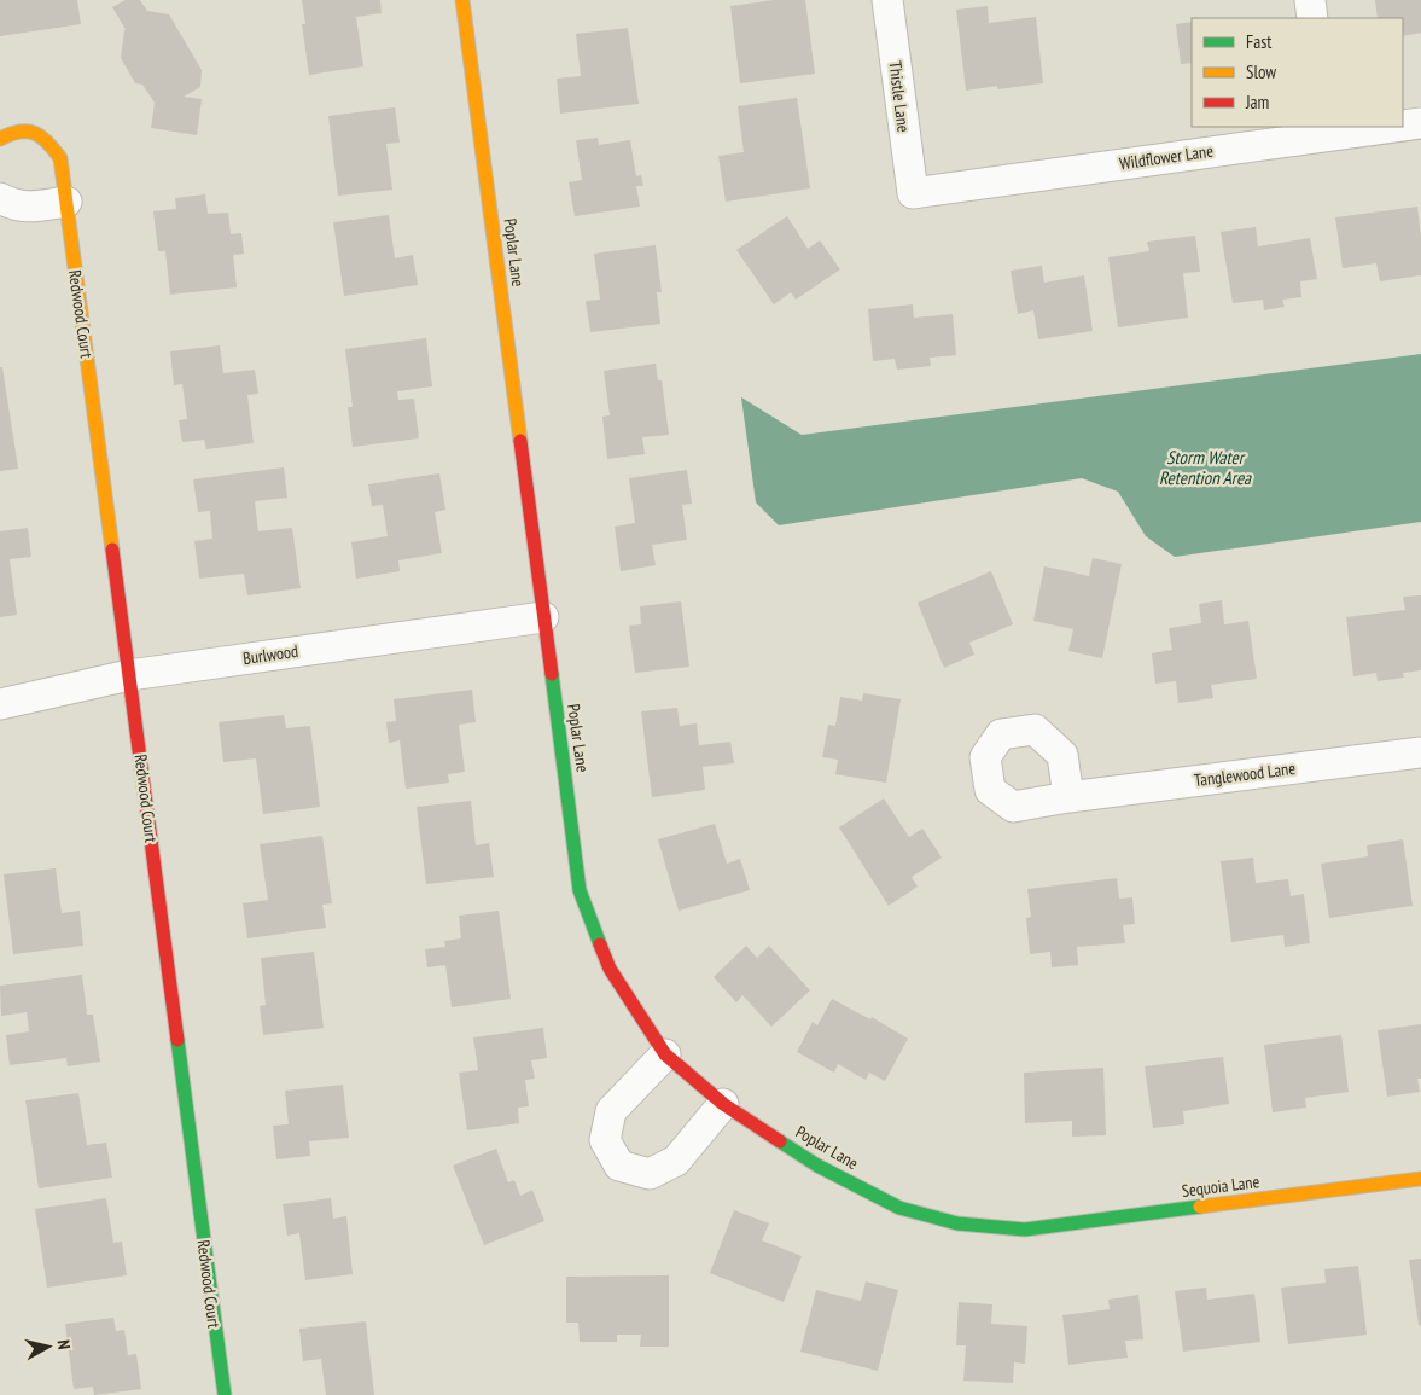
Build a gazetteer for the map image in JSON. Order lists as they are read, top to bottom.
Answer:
{
  "streets": {
    "street": [
      "Thistle Lane",
      "Wildflower Lane",
      "Poplar Lane",
      "Redwood Court",
      "Burlwood",
      "Tanglewood Lane",
      "Sequoia Lane"
    ]
  },
  "crossings": [
    ["Thistle Lane", "Wildflower Lane"],
    ["Poplar Lane", "Burlwood"],
    ["Poplar Lane", "Sequoia Lane"],
    ["Redwood Court", "Burlwood"]
  ],
  "water": ["Storm Water Retention Area"],
  "legend": ["Fast", "Slow", "Jam"],
  "north": "right"
}
